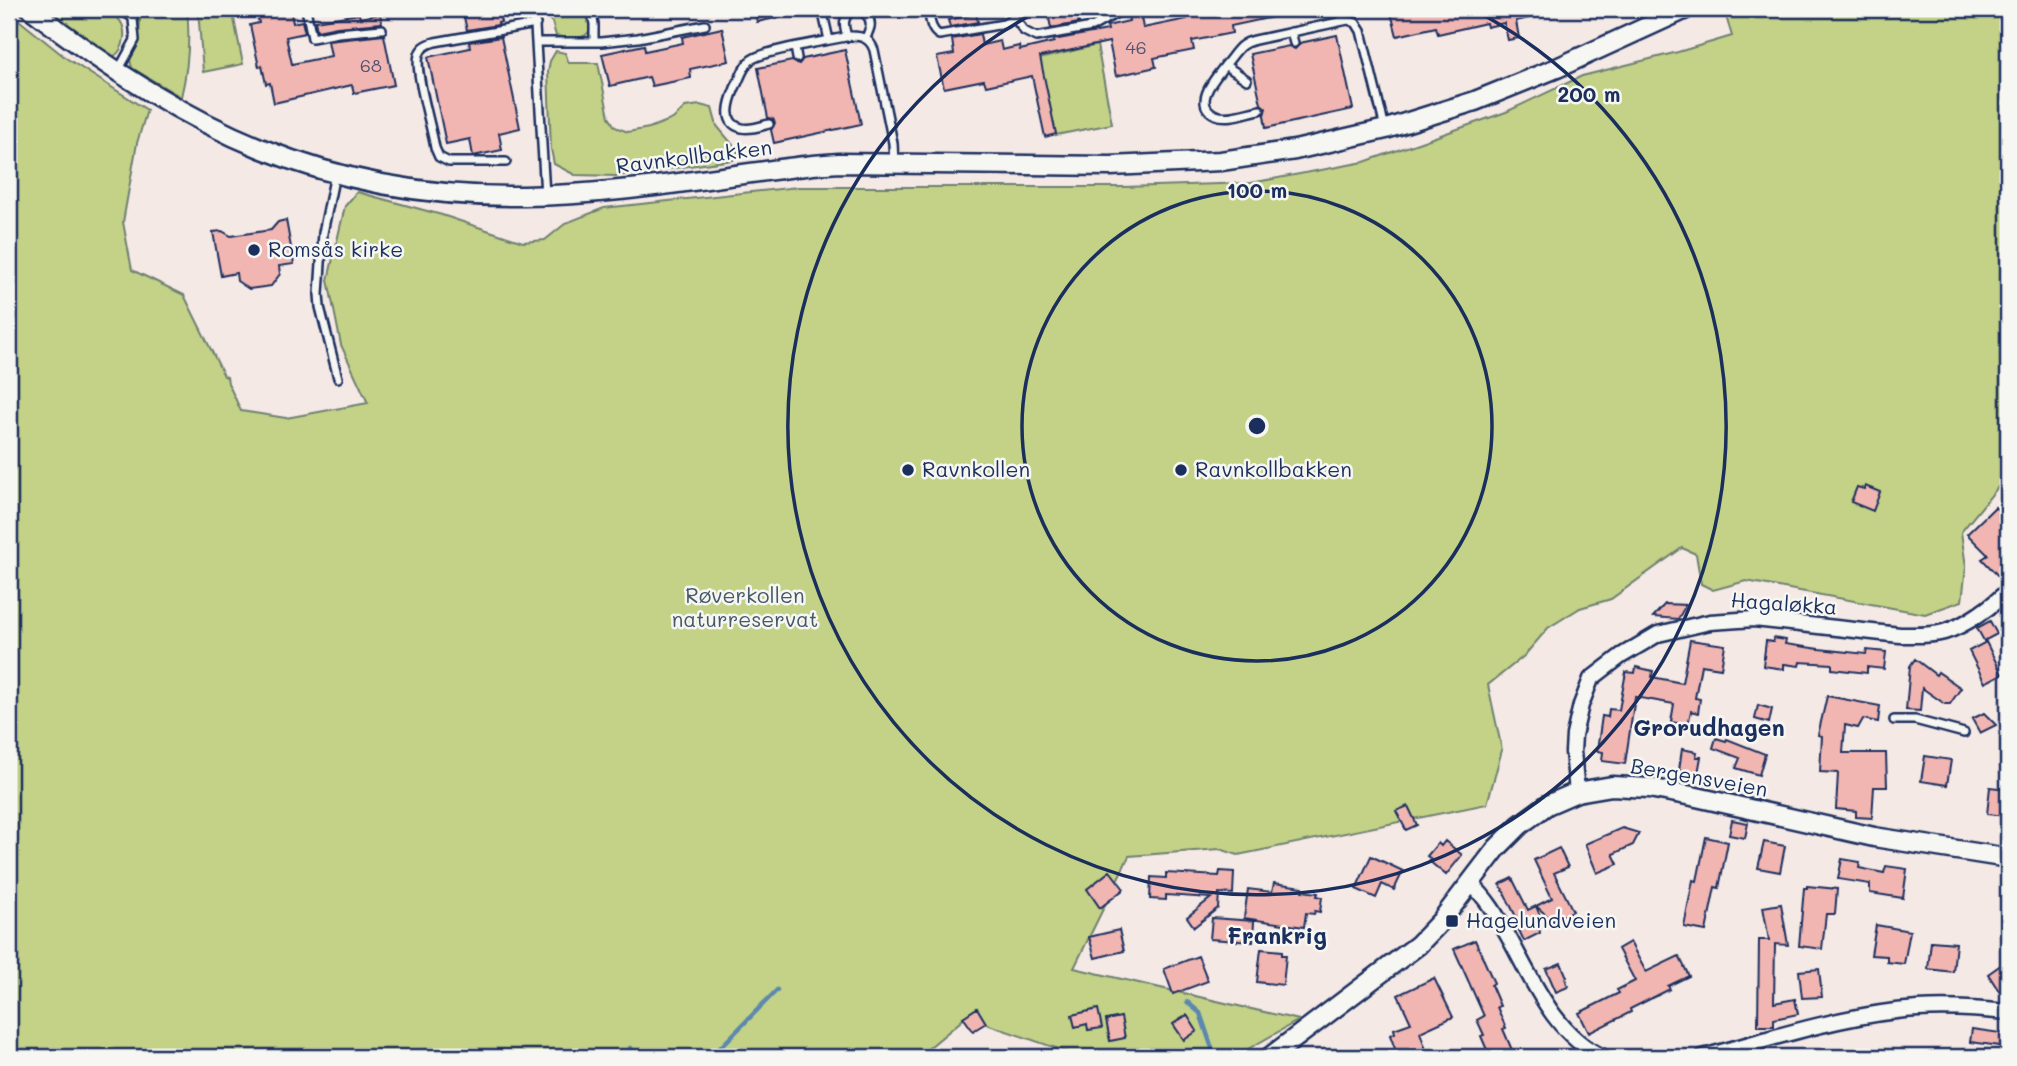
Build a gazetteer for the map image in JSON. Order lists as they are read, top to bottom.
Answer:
{
  "streets": {
    "street": ["Ravnkollbakken", "Hagaløkka", "Bergensveien"]
  },
  "crossings": [
    ["Hagaløkka", "Bergensveien"]
  ],
  "districts": ["Grorudhagen", "Frankrig"],
  "parks": ["Røverkollen naturreservat"],
  "places": {
    "other": ["Romsås kirke", "Ravnkollen", "Ravnkollbakken"],
    "transit": ["Hagelundveien"]
  },
  "house_numbers": ["46", "68"],
  "rings": ["200 m", "100 m"]
}
